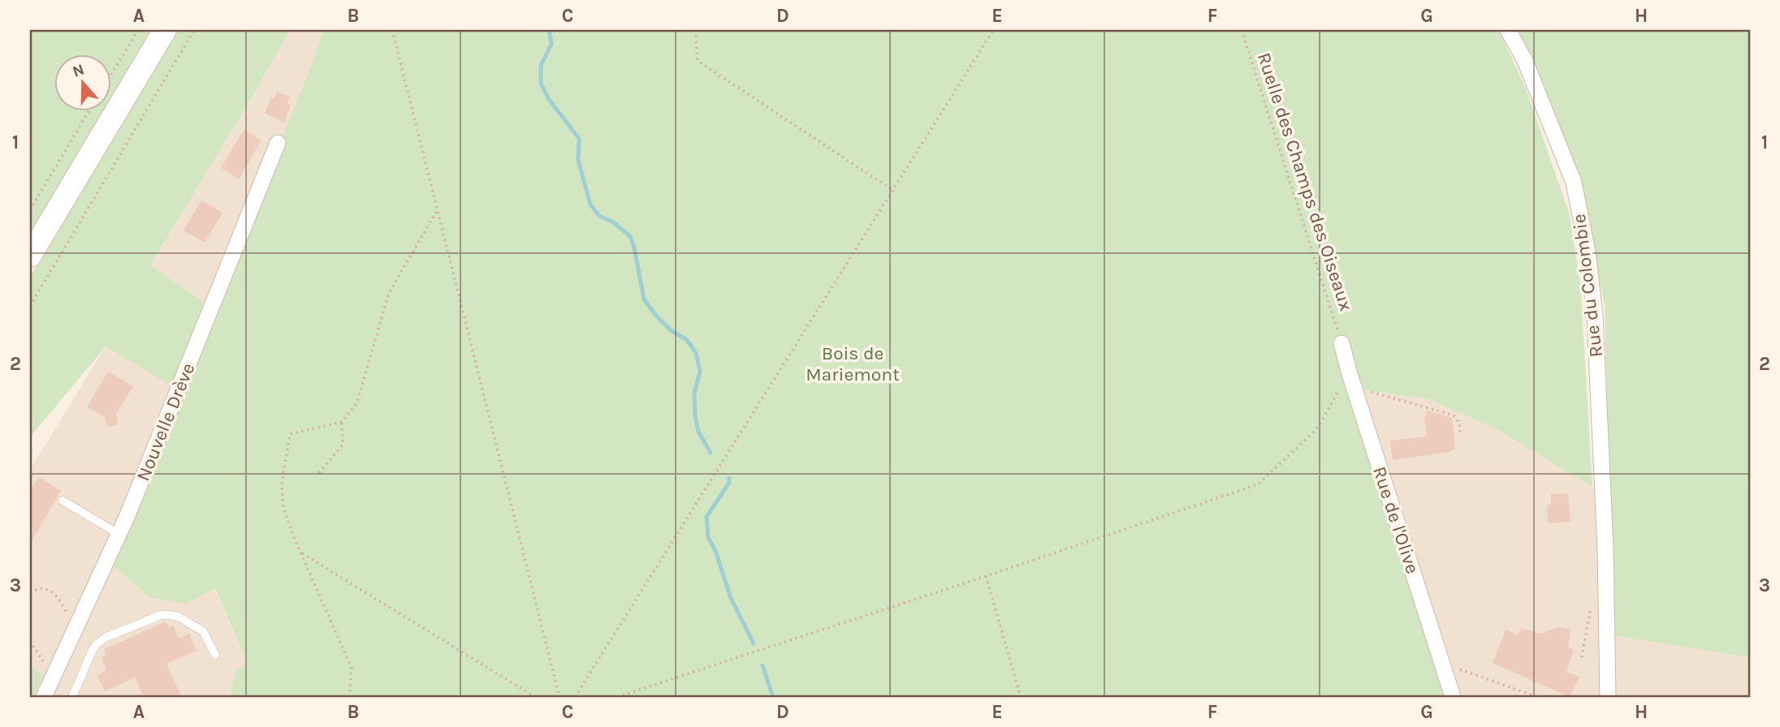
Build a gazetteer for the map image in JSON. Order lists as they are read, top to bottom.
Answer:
{
  "streets": {
    "street": ["Rue du Colombie", "Nouvelle Drève", "Rue de l'Olive"],
    "path": ["Ruelle des Champs des Oiseaux"]
  },
  "crossings": [
    ["Ruelle des Champs des Oiseaux", "Rue de l'Olive"]
  ],
  "parks": ["Bois de Mariemont"],
  "north": "top",
  "grid": {
    "columns": [
      "A",
      "B",
      "C",
      "D",
      "E",
      "F",
      "G",
      "H"
    ],
    "rows": ["1", "2", "3"]
  }
}
